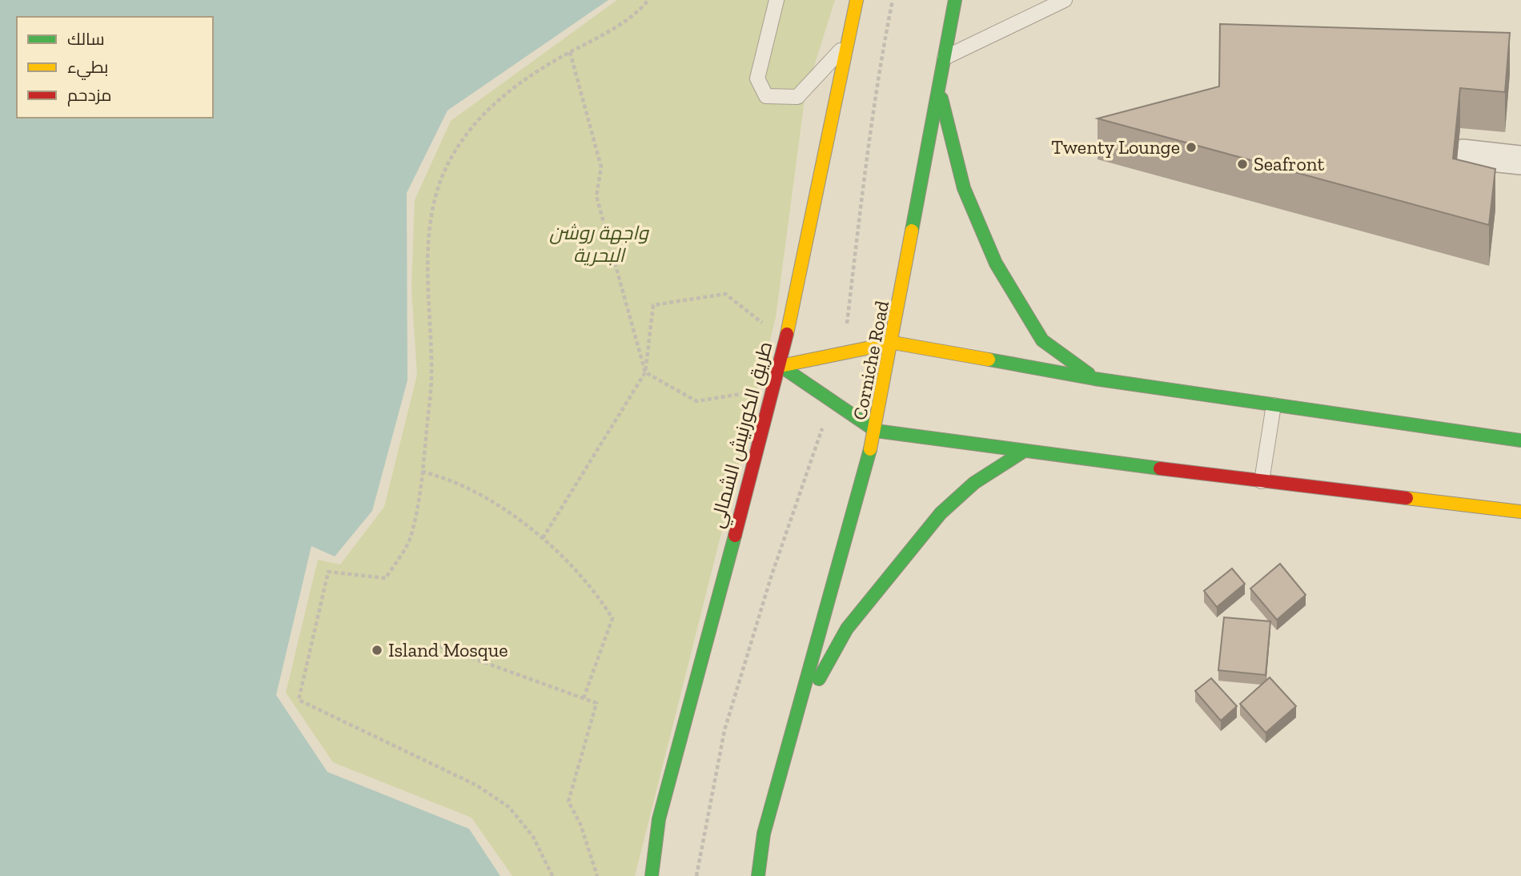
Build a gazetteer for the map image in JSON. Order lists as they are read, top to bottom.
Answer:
{
  "streets": {
    "main road": ["Corniche Road", "طريق الكورنيش الشمالي"]
  },
  "parks": ["واجهة روشن البحرية"],
  "places": ["Twenty Lounge", "Seafront", "Island Mosque"],
  "legend": ["سالك", "بطيء", "مزدحم"]
}
